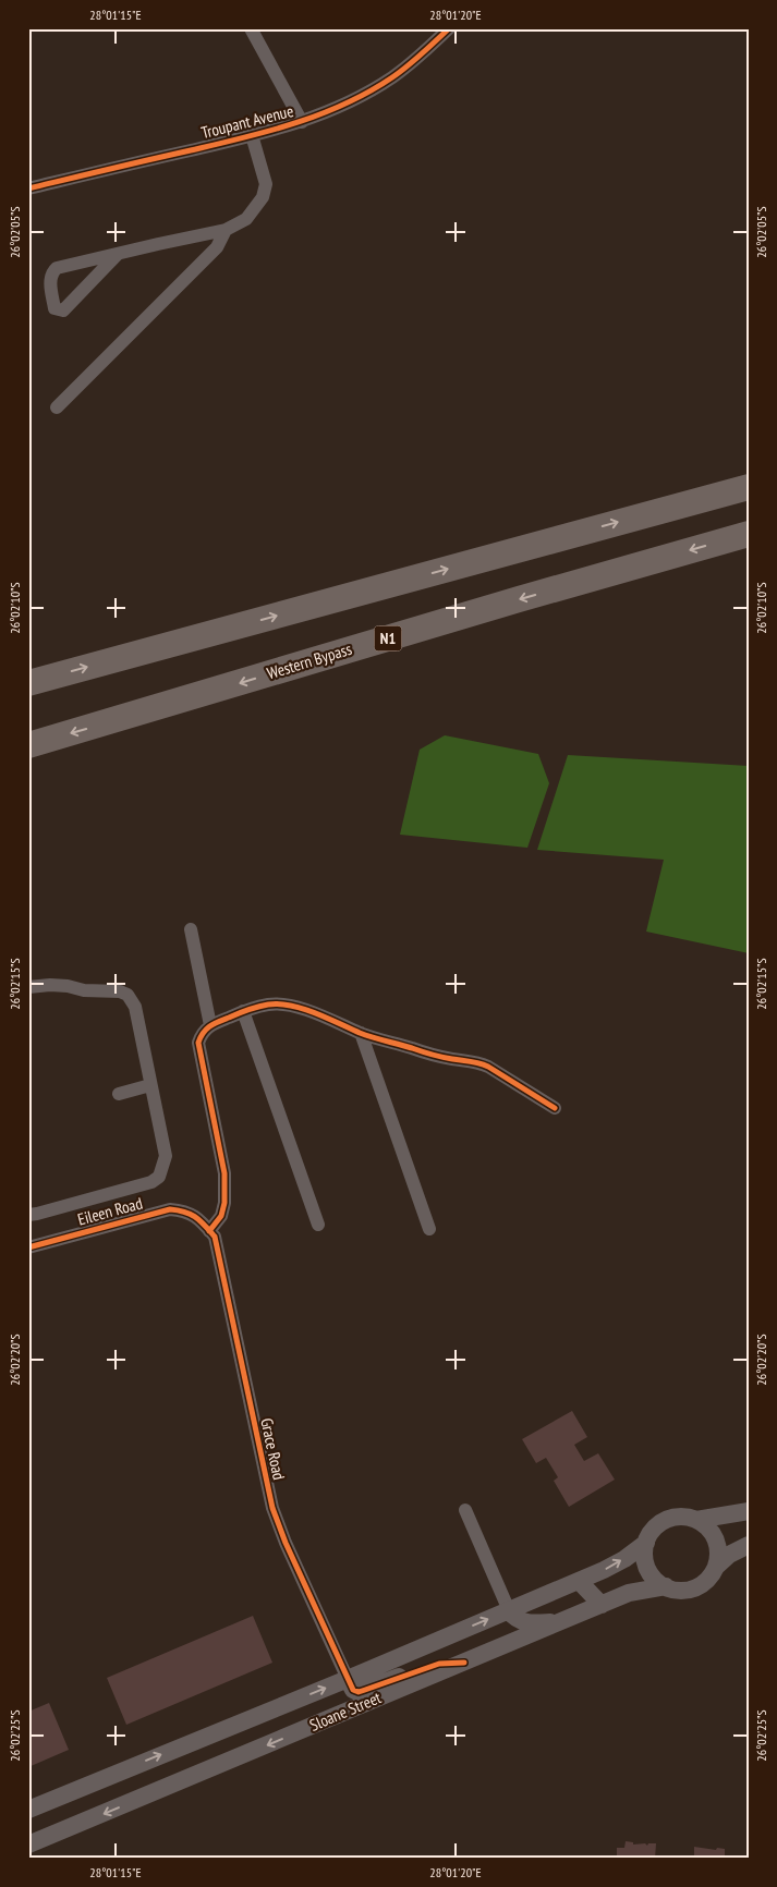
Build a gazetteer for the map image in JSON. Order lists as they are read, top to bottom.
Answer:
{
  "streets": {
    "highway": ["N1", "Western Bypass"],
    "street": [
      "Troupant Avenue",
      "Eileen Road",
      "Grace Road",
      "Sloane Street"
    ]
  },
  "crossings": [
    ["Eileen Road", "Grace Road"],
    ["Grace Road", "Sloane Street"]
  ],
  "coordinates": [
    "28°01'15\"E",
    "28°01'20\"E",
    "26°02'05\"S",
    "26°02'10\"S",
    "26°02'15\"S",
    "26°02'20\"S",
    "26°02'25\"S"
  ]
}
